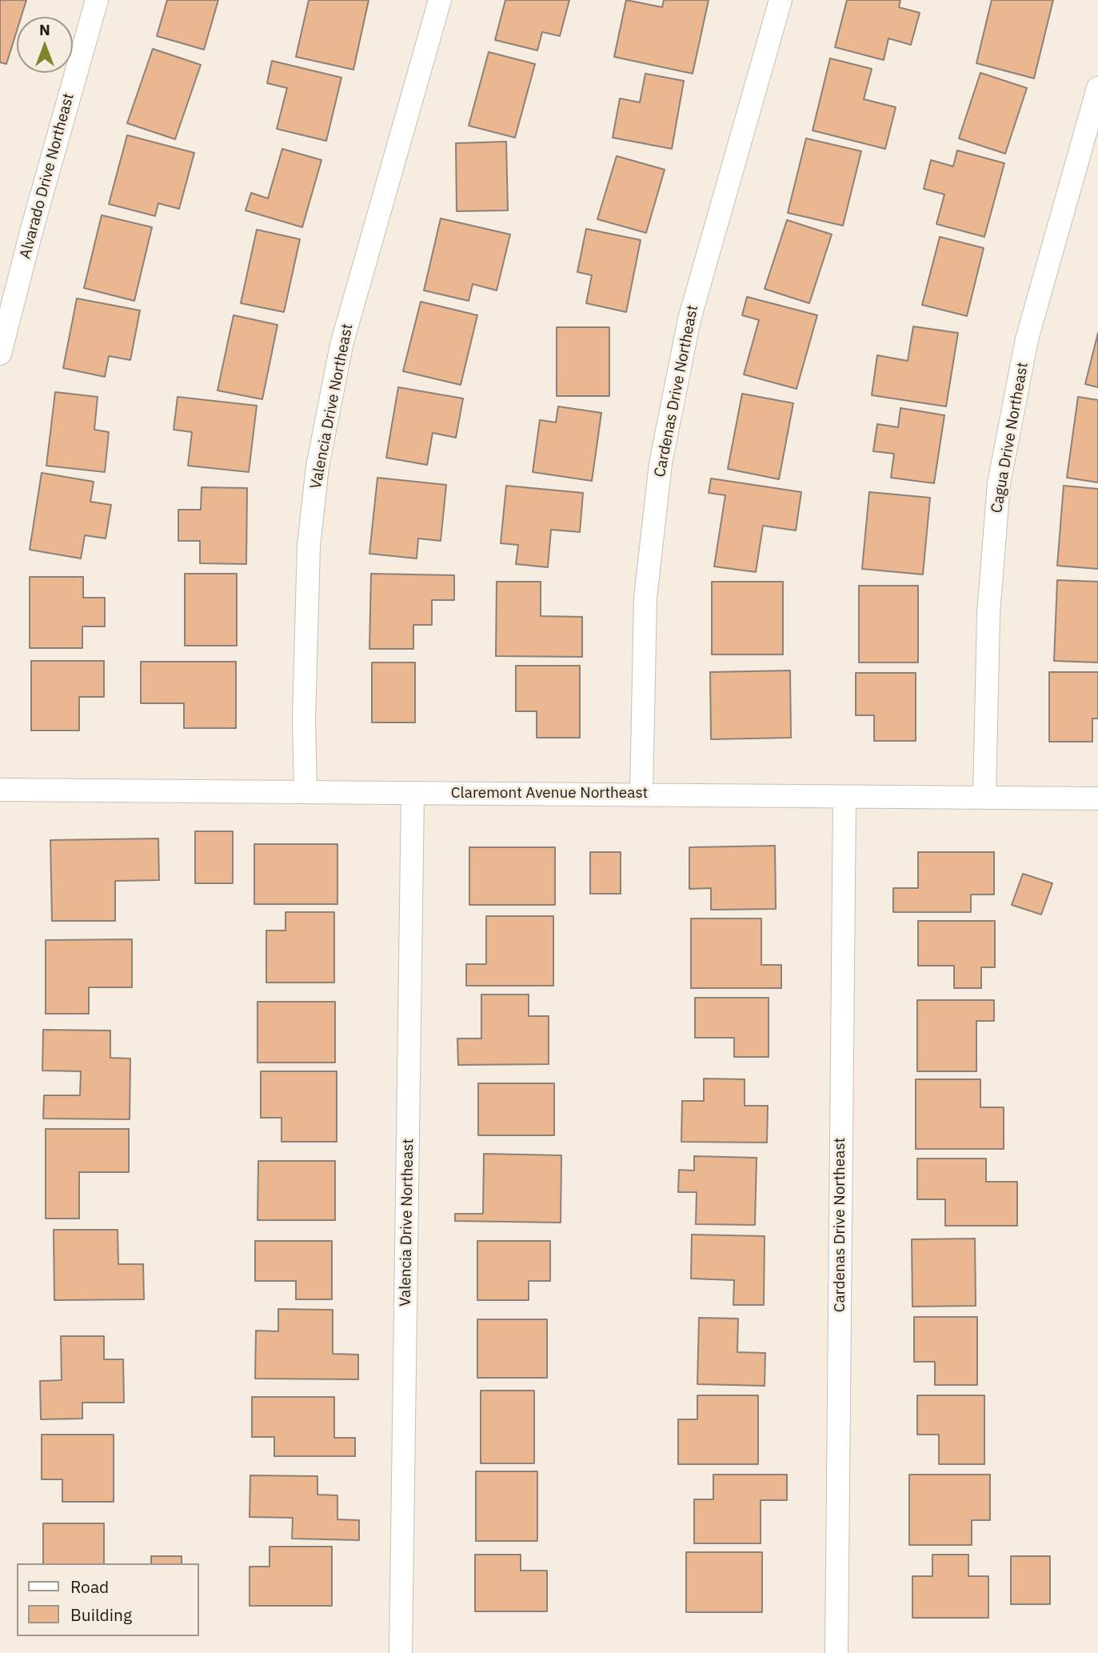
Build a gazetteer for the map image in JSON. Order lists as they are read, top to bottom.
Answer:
{
  "streets": {
    "street": [
      "Alvarado Drive Northeast",
      "Cardenas Drive Northeast",
      "Valencia Drive Northeast",
      "Cagua Drive Northeast",
      "Claremont Avenue Northeast"
    ]
  },
  "crossings": [
    ["Cardenas Drive Northeast", "Claremont Avenue Northeast"],
    ["Valencia Drive Northeast", "Claremont Avenue Northeast"],
    ["Cagua Drive Northeast", "Claremont Avenue Northeast"]
  ],
  "legend": ["Road", "Building"],
  "north": "top"
}
